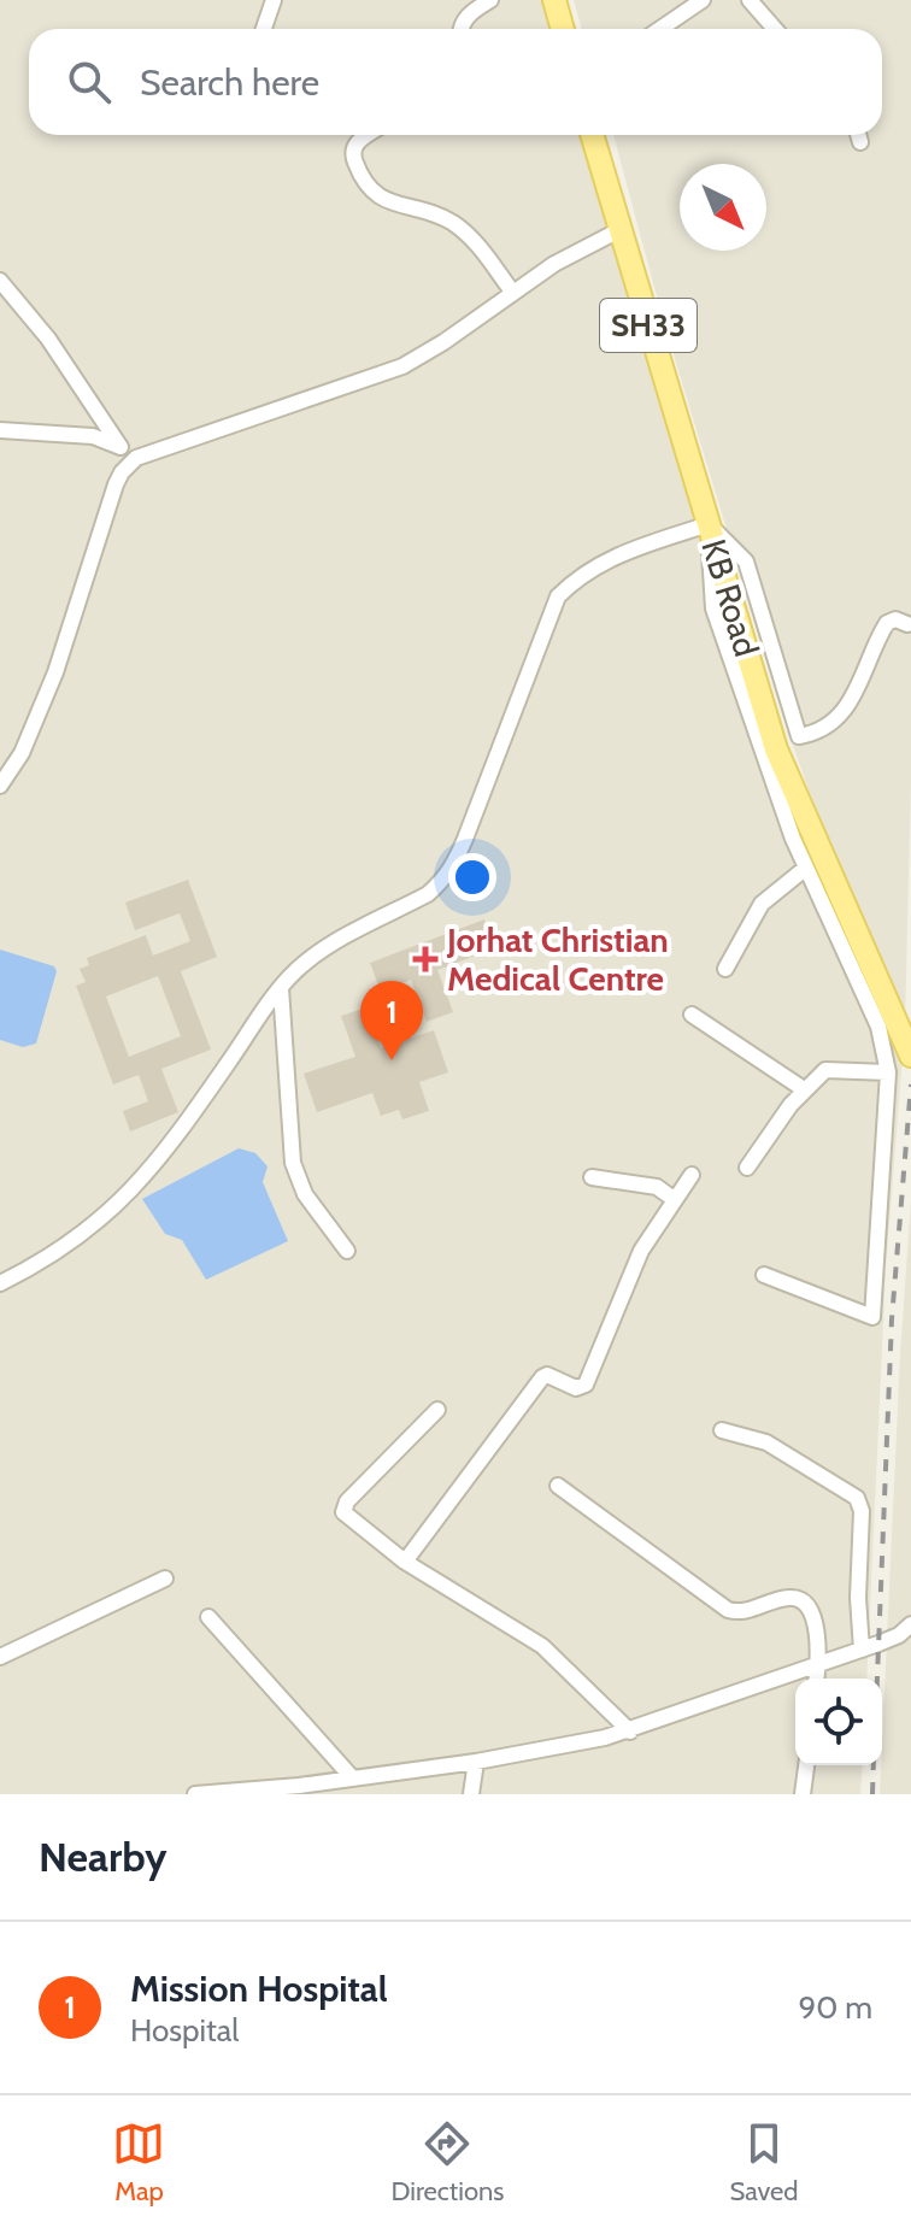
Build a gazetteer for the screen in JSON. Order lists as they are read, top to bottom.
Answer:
{
  "streets": {
    "main road": ["SH33", "KB Road"]
  },
  "places": {
    "health": ["Jorhat Christian Medical Centre"]
  },
  "north": "bottom right",
  "page": {
    "search": "Search here",
    "pins": "1",
    "heading": "Nearby",
    "list": [
      {
        "mark": "1",
        "name": "Mission Hospital",
        "note": "Hospital",
        "value": "90 m"
      }
    ],
    "nav": ["Map", "Directions", "Saved"]
  }
}
